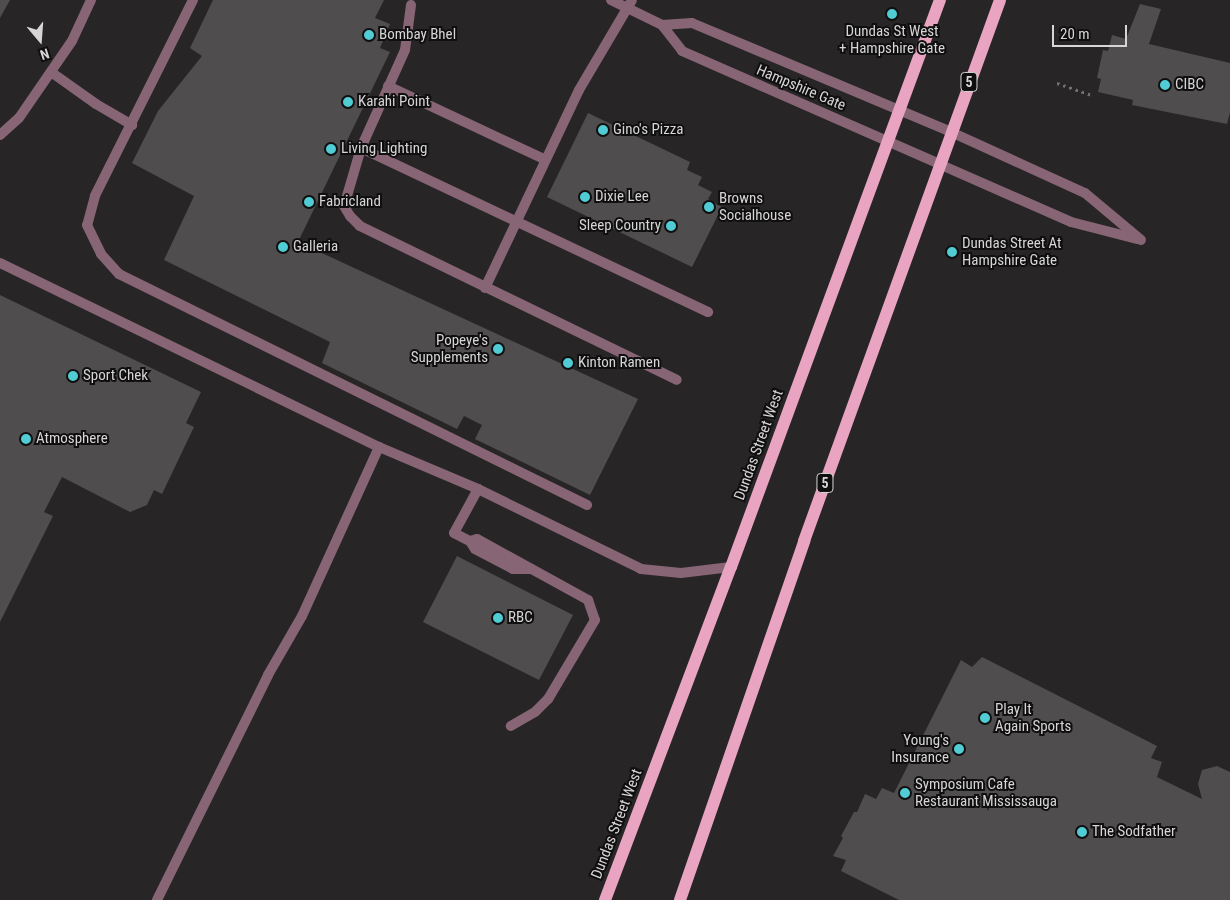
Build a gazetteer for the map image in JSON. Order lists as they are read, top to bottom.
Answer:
{
  "streets": {
    "main road": ["5", "Dundas Street West"],
    "street": ["Hampshire Gate"]
  },
  "crossings": [
    ["5", "Hampshire Gate"],
    ["Hampshire Gate", "Dundas Street West"]
  ],
  "places": [
    "Dundas St West + Hampshire Gate",
    "Bombay Bhel",
    "CIBC",
    "Karahi Point",
    "Gino's Pizza",
    "Living Lighting",
    "Dixie Lee",
    "Fabricland",
    "Browns Socialhouse",
    "Sleep Country",
    "Galleria",
    "Dundas Street At Hampshire Gate",
    "Popeye's Supplements",
    "Kinton Ramen",
    "Sport Chek",
    "Atmosphere",
    "RBC",
    "Play It Again Sports",
    "Young's Insurance",
    "Symposium Cafe Restaurant Mississauga",
    "The Sodfather"
  ],
  "scale_bar": "20 m",
  "north": "bottom"
}
